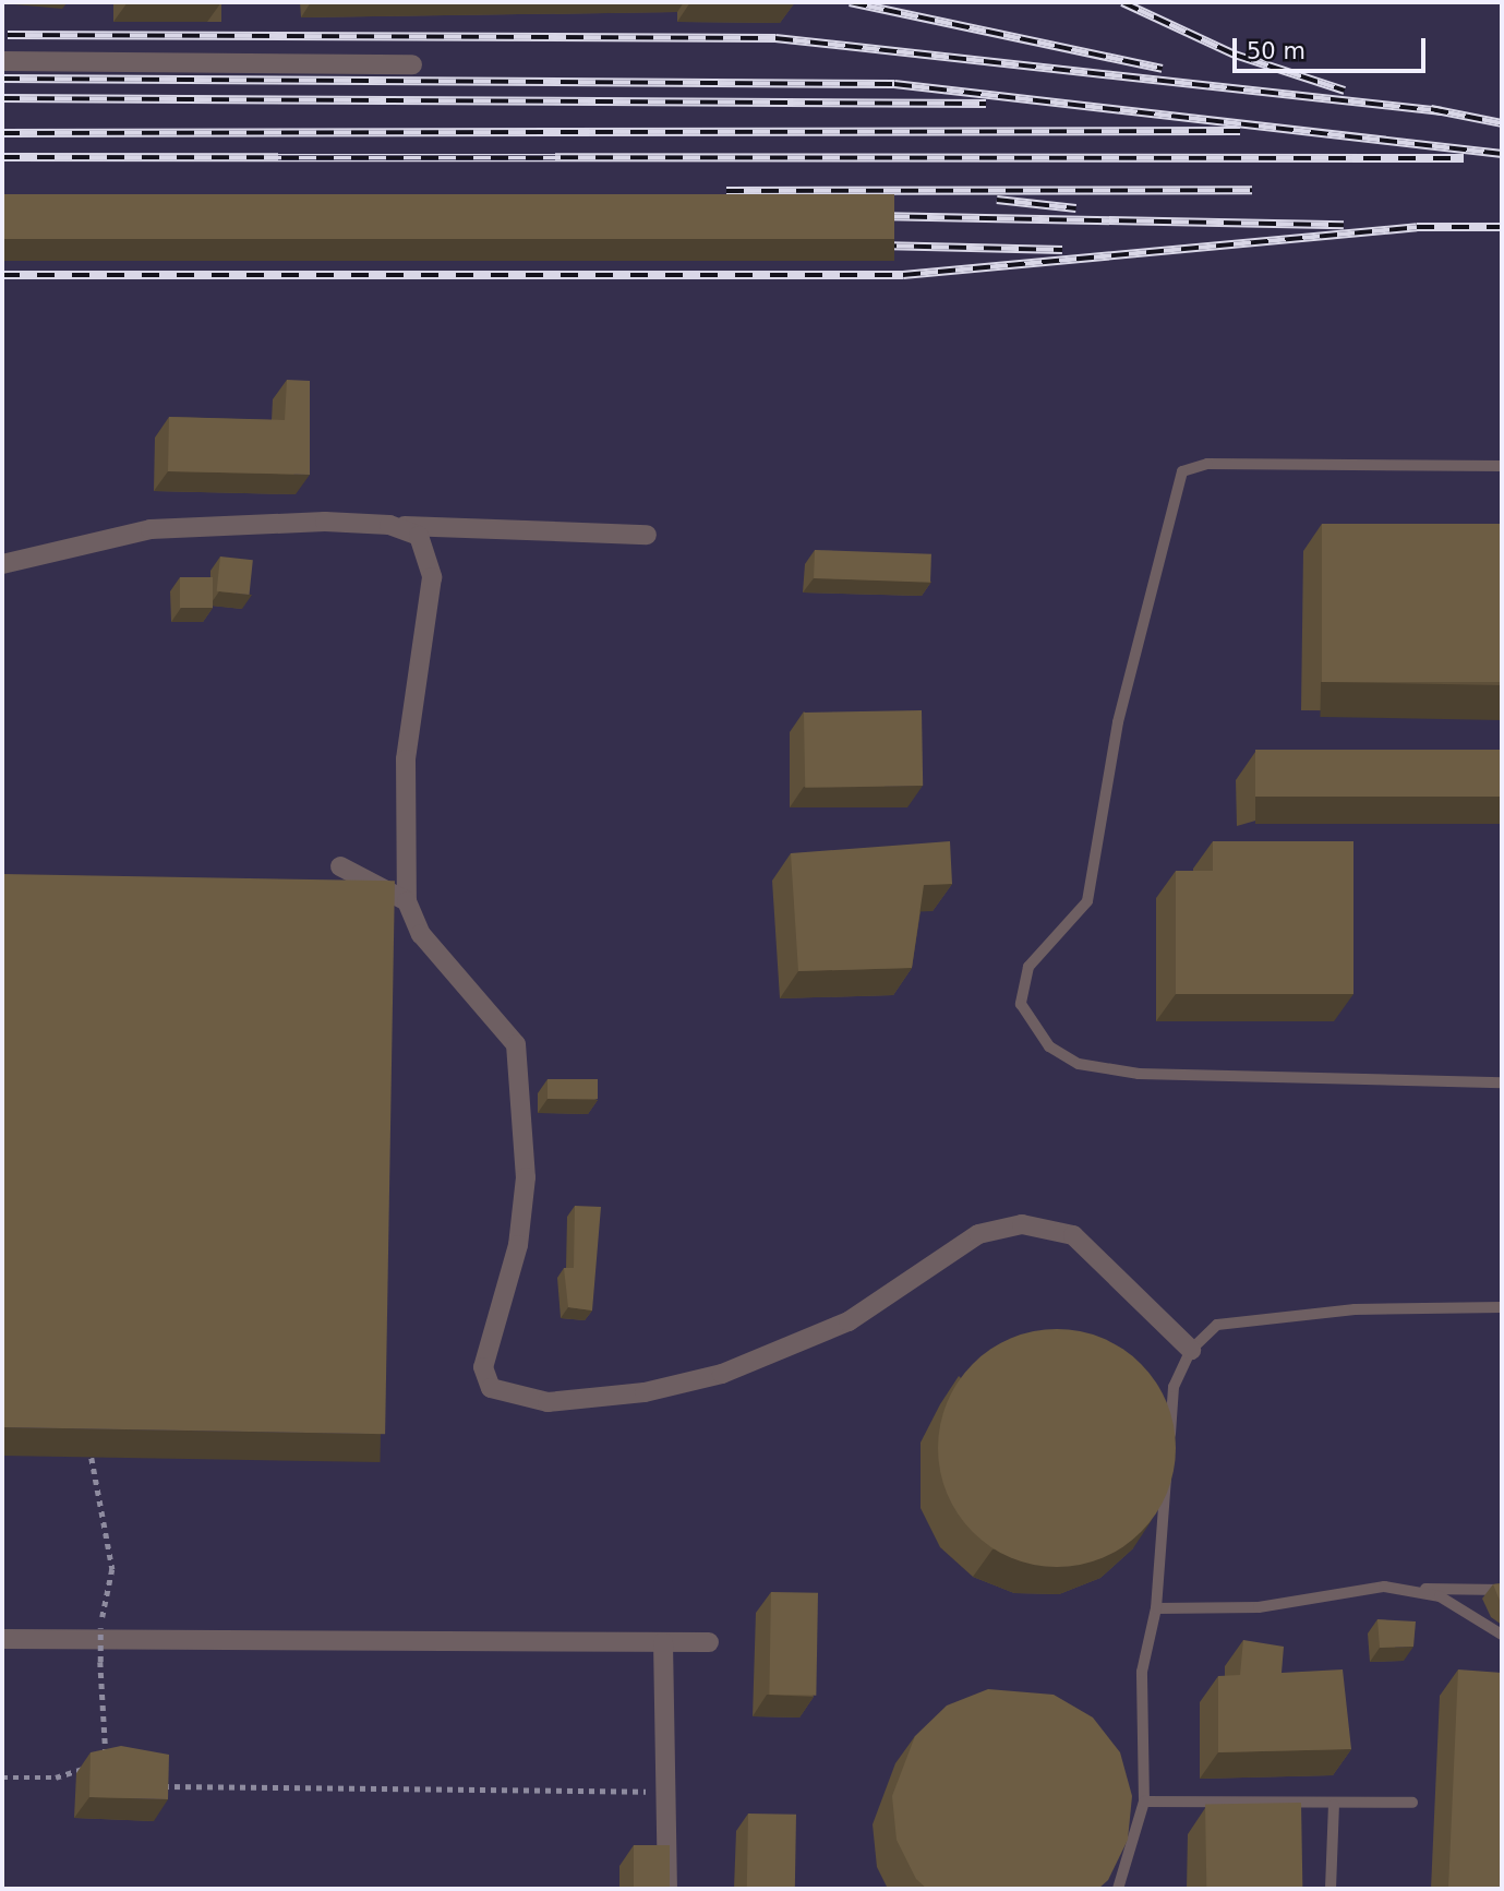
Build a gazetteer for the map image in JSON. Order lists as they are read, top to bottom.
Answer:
{
  "scale_bar": "50 m"
}
